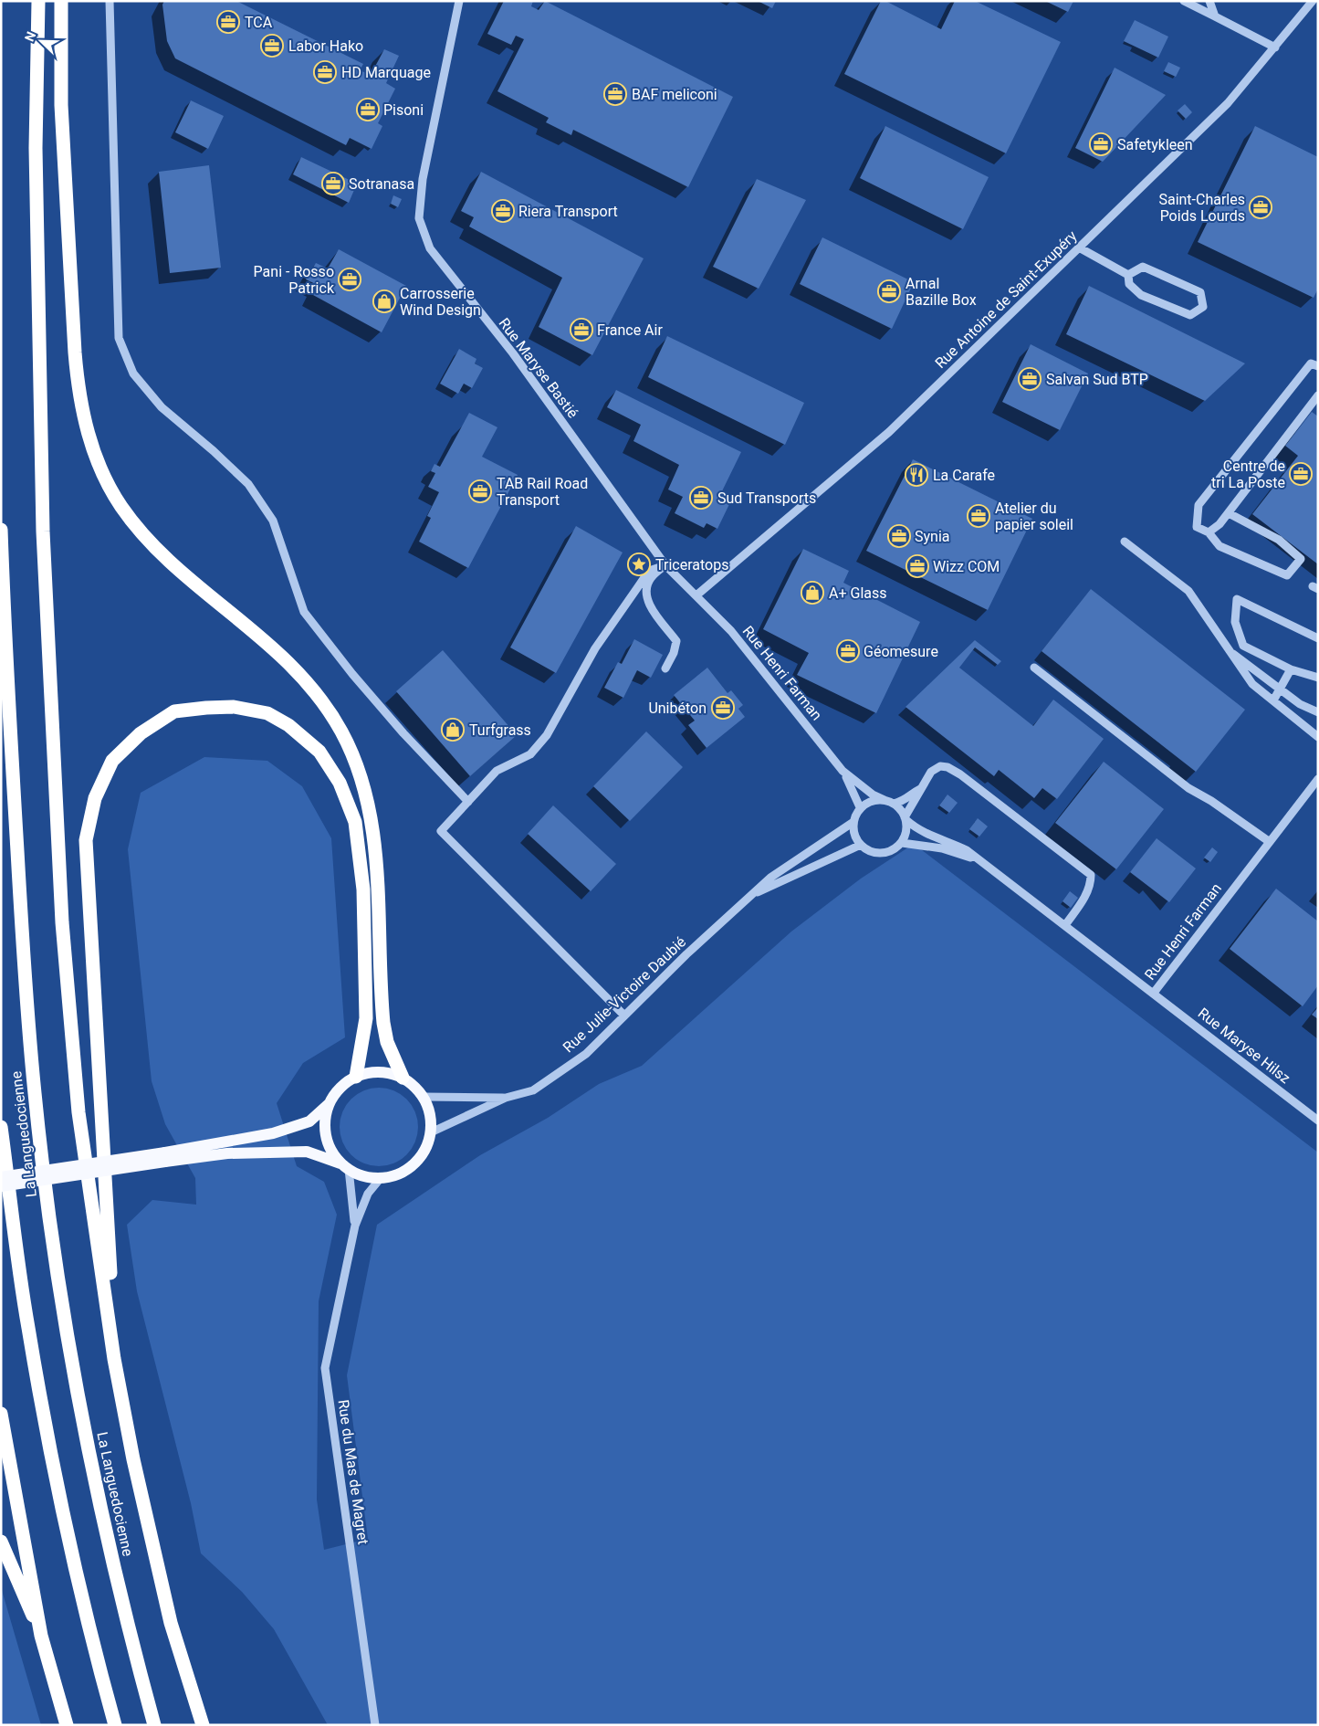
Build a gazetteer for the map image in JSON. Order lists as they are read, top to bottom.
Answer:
{
  "streets": {
    "highway": ["La Languedocienne"],
    "street": [
      "Rue Antoine de Saint-Exupéry",
      "Rue Maryse Bastié",
      "Rue Henri Farman",
      "Rue Julie-Victoire Daubié",
      "Rue Maryse Hilsz",
      "Rue du Mas de Magret"
    ]
  },
  "crossings": [
    ["Rue Antoine de Saint-Exupéry", "Rue Maryse Bastié"],
    ["Rue Antoine de Saint-Exupéry", "Rue Henri Farman"],
    ["Rue Maryse Bastié", "Rue Henri Farman"],
    ["Rue Henri Farman", "Rue Julie-Victoire Daubié"],
    ["Rue Henri Farman", "Rue Maryse Hilsz"],
    ["Rue Julie-Victoire Daubié", "Rue du Mas de Magret"]
  ],
  "places": {
    "office": [
      "TCA",
      "Labor Hako",
      "HD Marquage",
      "BAF meliconi",
      "Pisoni",
      "Safetykleen",
      "Sotranasa",
      "Saint-Charles Poids Lourds",
      "Riera Transport",
      "Pani - Rosso Patrick",
      "Arnal Bazille Box",
      "France Air",
      "Salvan Sud BTP",
      "Centre de tri La Poste",
      "TAB Rail Road Transport",
      "Sud Transports",
      "Atelier du papier soleil",
      "Synia",
      "Wizz COM",
      "Géomesure",
      "Unibéton"
    ],
    "shop": ["Carrosserie Wind Design", "A+ Glass", "Turfgrass"],
    "restaurant": ["La Carafe"],
    "place": ["Triceratops"]
  },
  "north": "top left"
}
